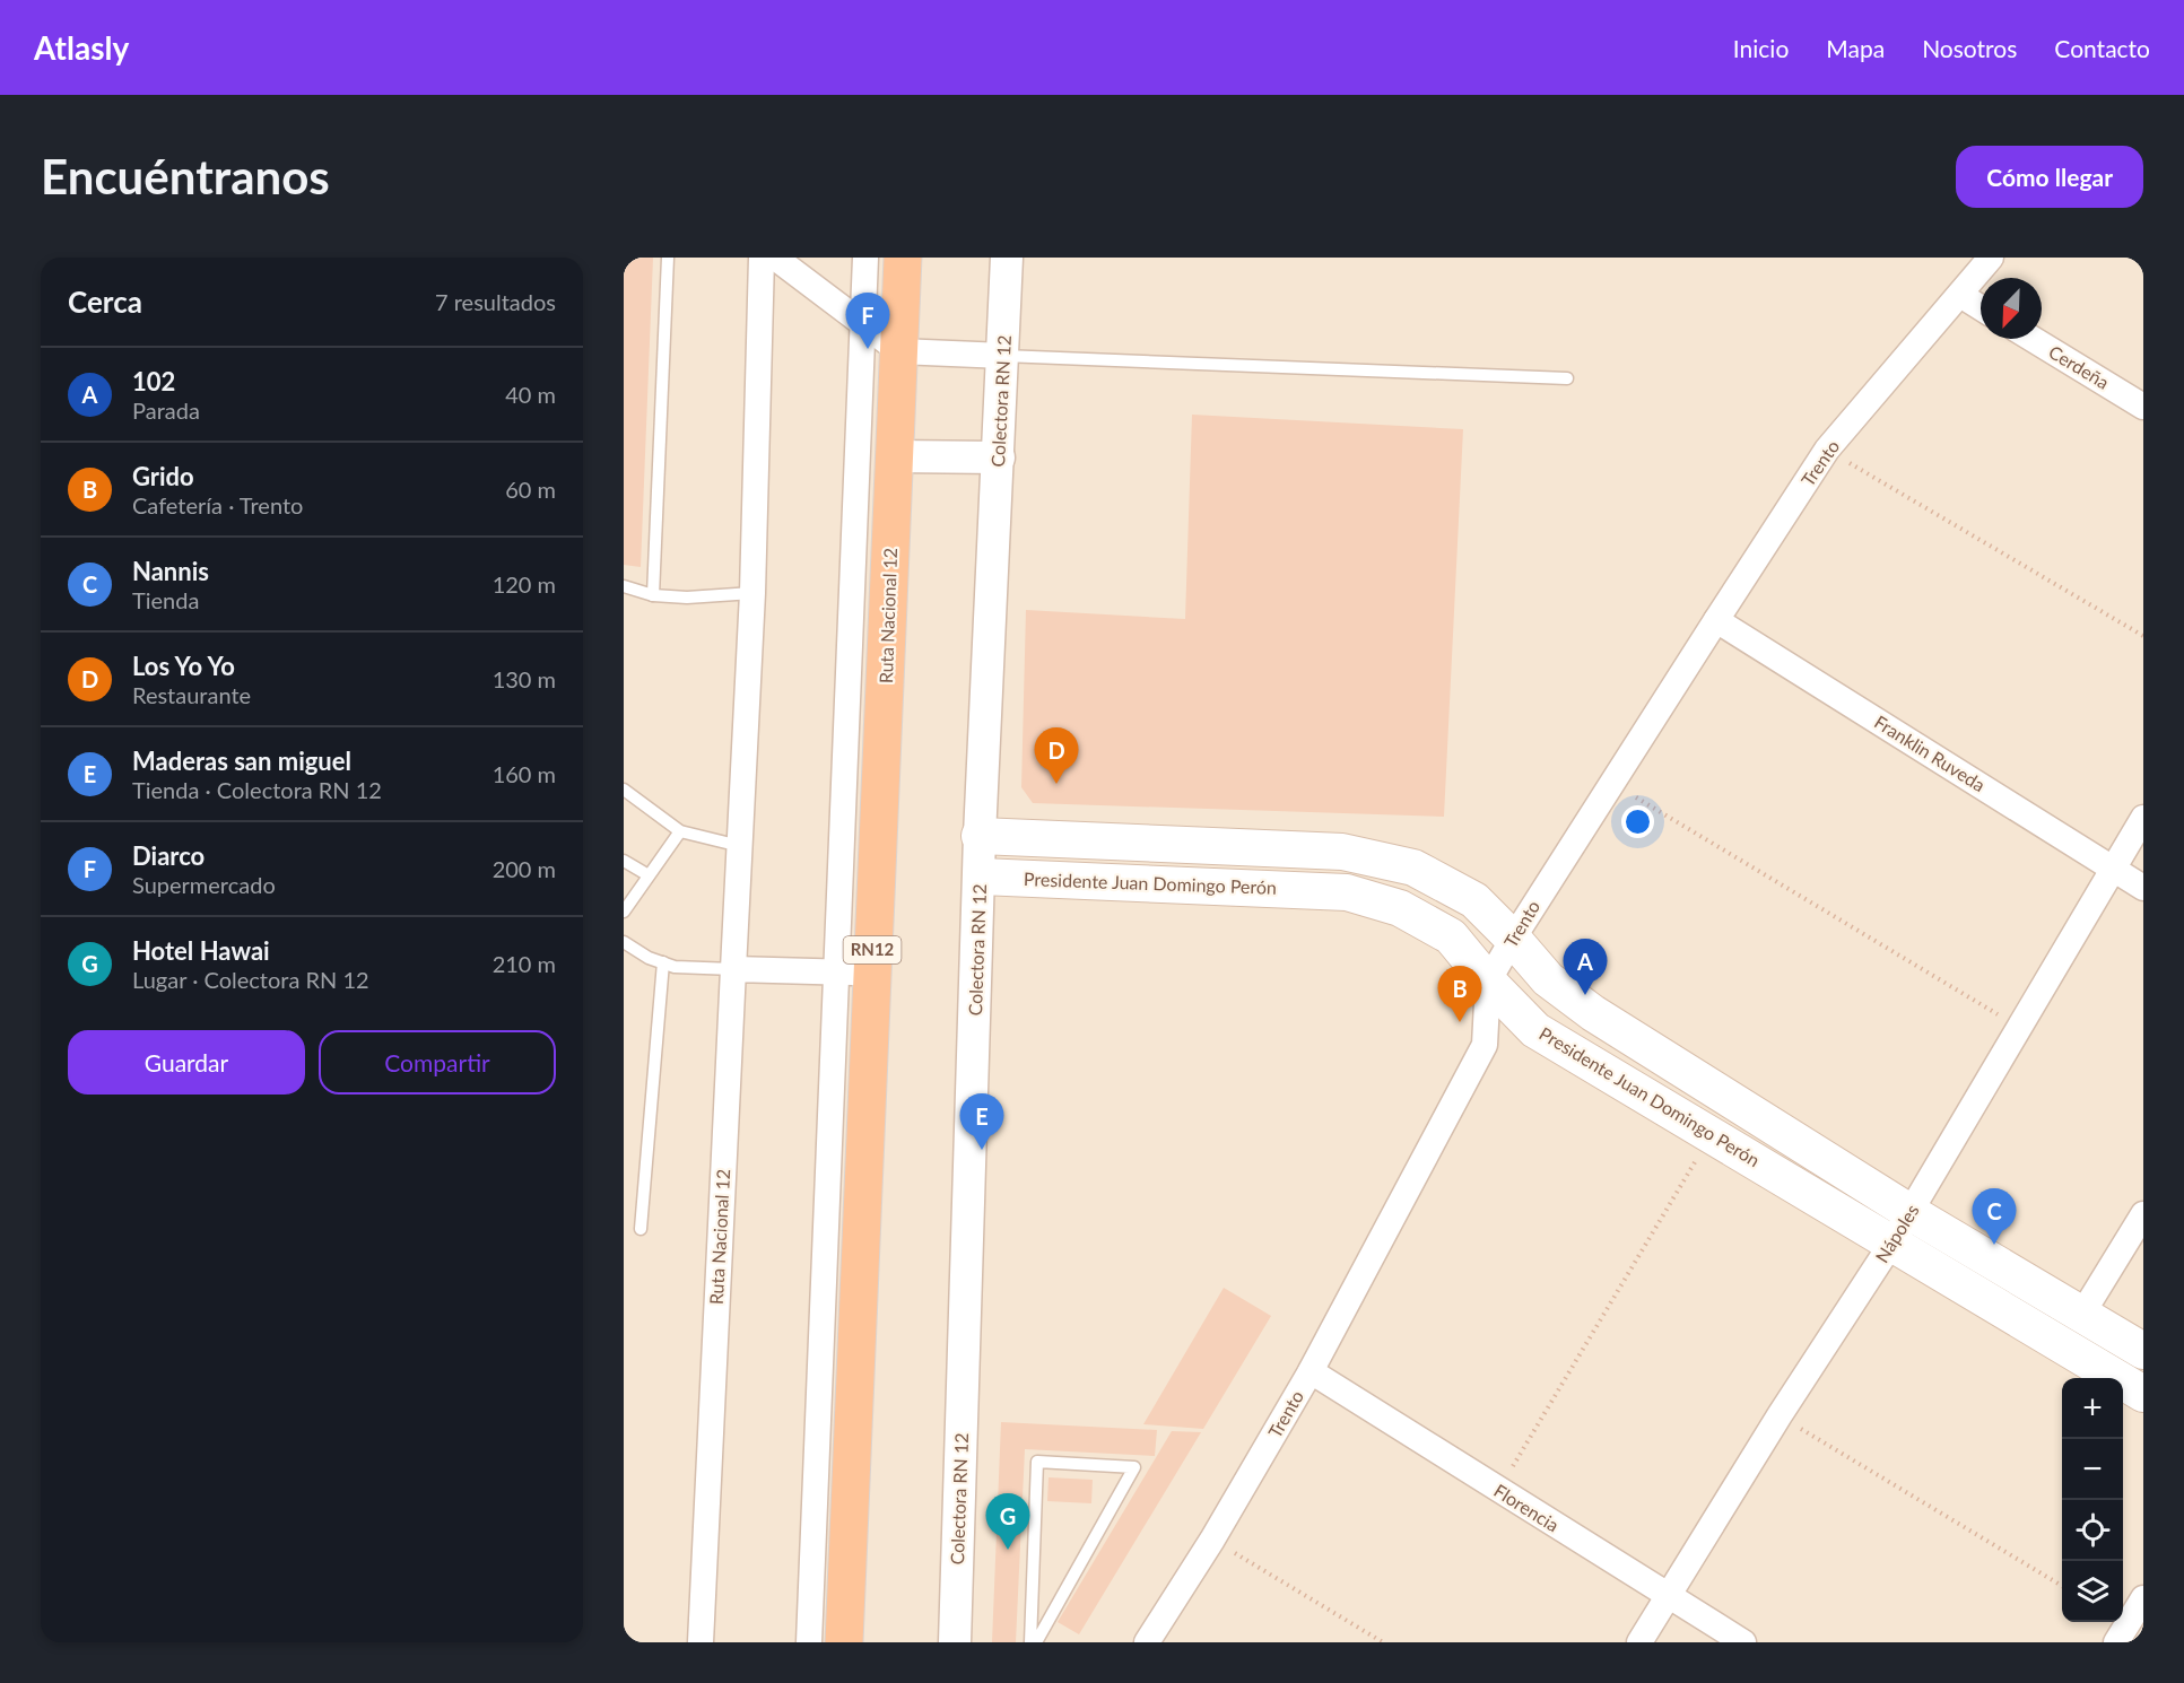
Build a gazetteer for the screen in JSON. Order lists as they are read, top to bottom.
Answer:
{
  "streets": {
    "highway": ["Ruta Nacional 12", "RN12"],
    "main road": ["Presidente Juan Domingo Perón"],
    "street": [
      "Cerdeña",
      "Colectora RN 12",
      "Trento",
      "Franklin Ruveda",
      "Nápoles",
      "Florencia"
    ]
  },
  "crossings": [
    ["Colectora RN 12", "Presidente Juan Domingo Perón"],
    ["Trento", "Franklin Ruveda"],
    ["Trento", "Presidente Juan Domingo Perón"],
    ["Trento", "Florencia"],
    ["Franklin Ruveda", "Nápoles"],
    ["Presidente Juan Domingo Perón", "Nápoles"],
    ["Nápoles", "Florencia"]
  ],
  "north": "bottom left",
  "page": {
    "header": "Atlasly",
    "nav": [
      "Inicio",
      "Mapa",
      "Nosotros",
      "Contacto"
    ],
    "buttons": [
      "Cómo llegar",
      ["Guardar", "Compartir"]
    ],
    "title": "Encuéntranos",
    "heading": ["Cerca", "7 resultados"],
    "pins": [
      "F",
      "D",
      "A",
      "B",
      "E",
      "C",
      "G"
    ],
    "list": [
      {
        "mark": "A",
        "name": "102",
        "note": "Parada",
        "value": "40 m"
      },
      {
        "mark": "B",
        "name": "Grido",
        "note": "Cafetería · Trento",
        "value": "60 m"
      },
      {
        "mark": "C",
        "name": "Nannis",
        "note": "Tienda",
        "value": "120 m"
      },
      {
        "mark": "D",
        "name": "Los Yo Yo",
        "note": "Restaurante",
        "value": "130 m"
      },
      {
        "mark": "E",
        "name": "Maderas san miguel",
        "note": "Tienda · Colectora RN 12",
        "value": "160 m"
      },
      {
        "mark": "F",
        "name": "Diarco",
        "note": "Supermercado",
        "value": "200 m"
      },
      {
        "mark": "G",
        "name": "Hotel Hawai",
        "note": "Lugar · Colectora RN 12",
        "value": "210 m"
      }
    ],
    "map_buttons": ["+", "−"]
  }
}
